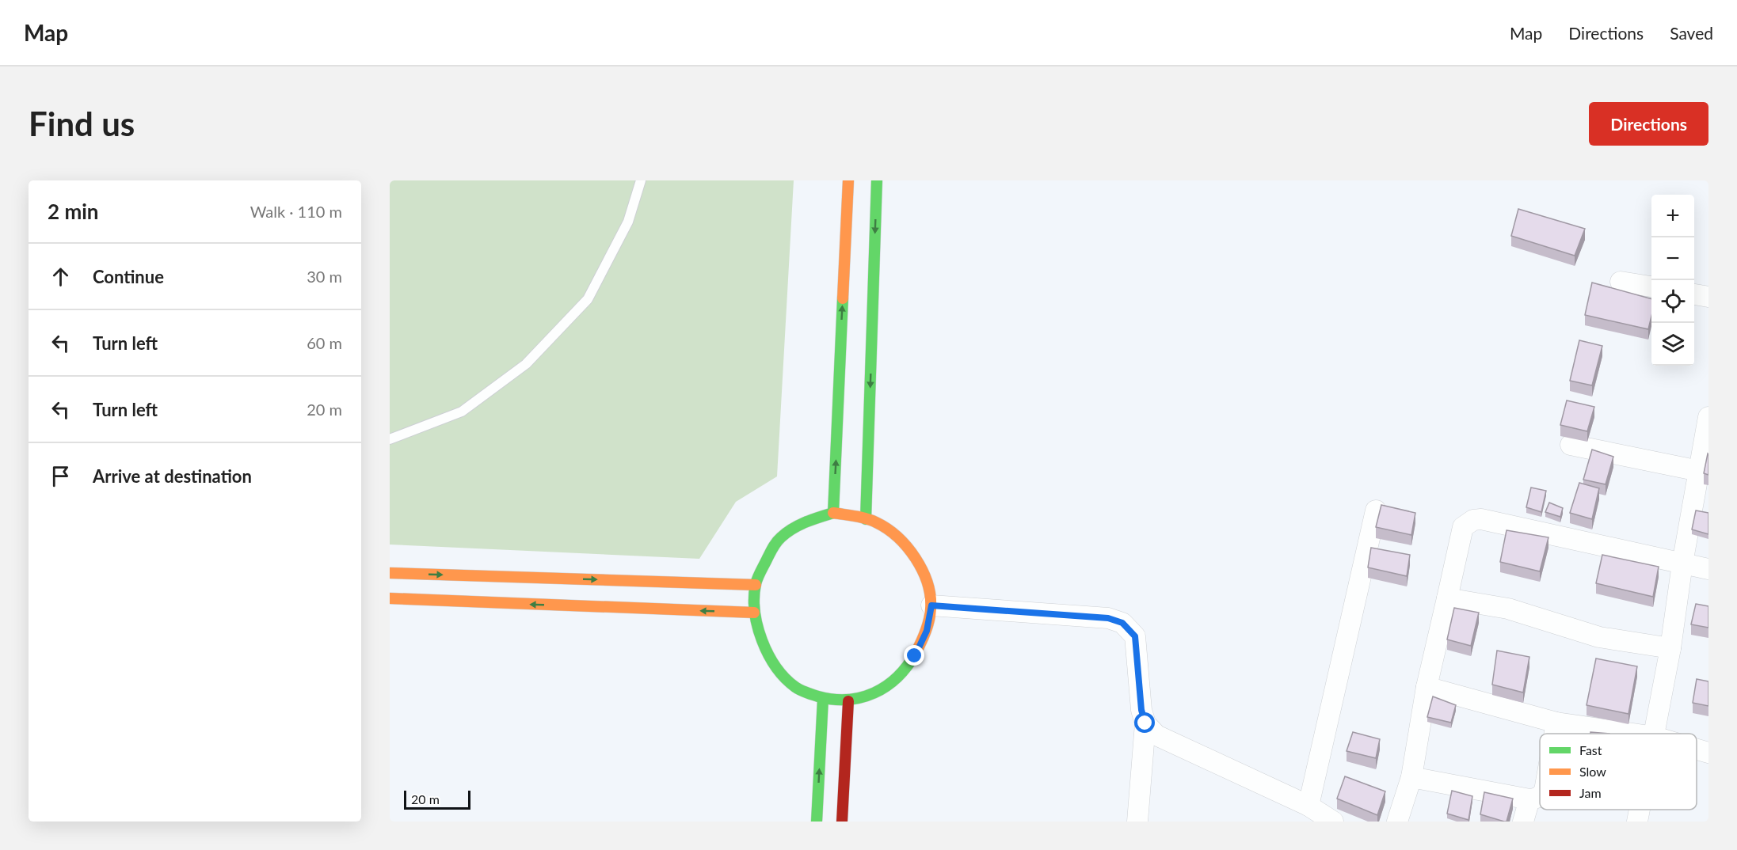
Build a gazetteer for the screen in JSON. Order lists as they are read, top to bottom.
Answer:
{
  "legend": ["Fast", "Slow", "Jam"],
  "scale_bar": "20 m",
  "page": {
    "header": "Map",
    "nav": ["Map", "Directions", "Saved"],
    "buttons": "Directions",
    "title": "Find us",
    "heading": ["2 min", "Walk · 110 m"],
    "map_buttons": ["+", "−"],
    "list": [
      ["Continue", "30 m"],
      ["Turn left", "60 m"],
      ["Turn left", "20 m"],
      "Arrive at destination"
    ],
    "scale": "20 m"
  }
}
